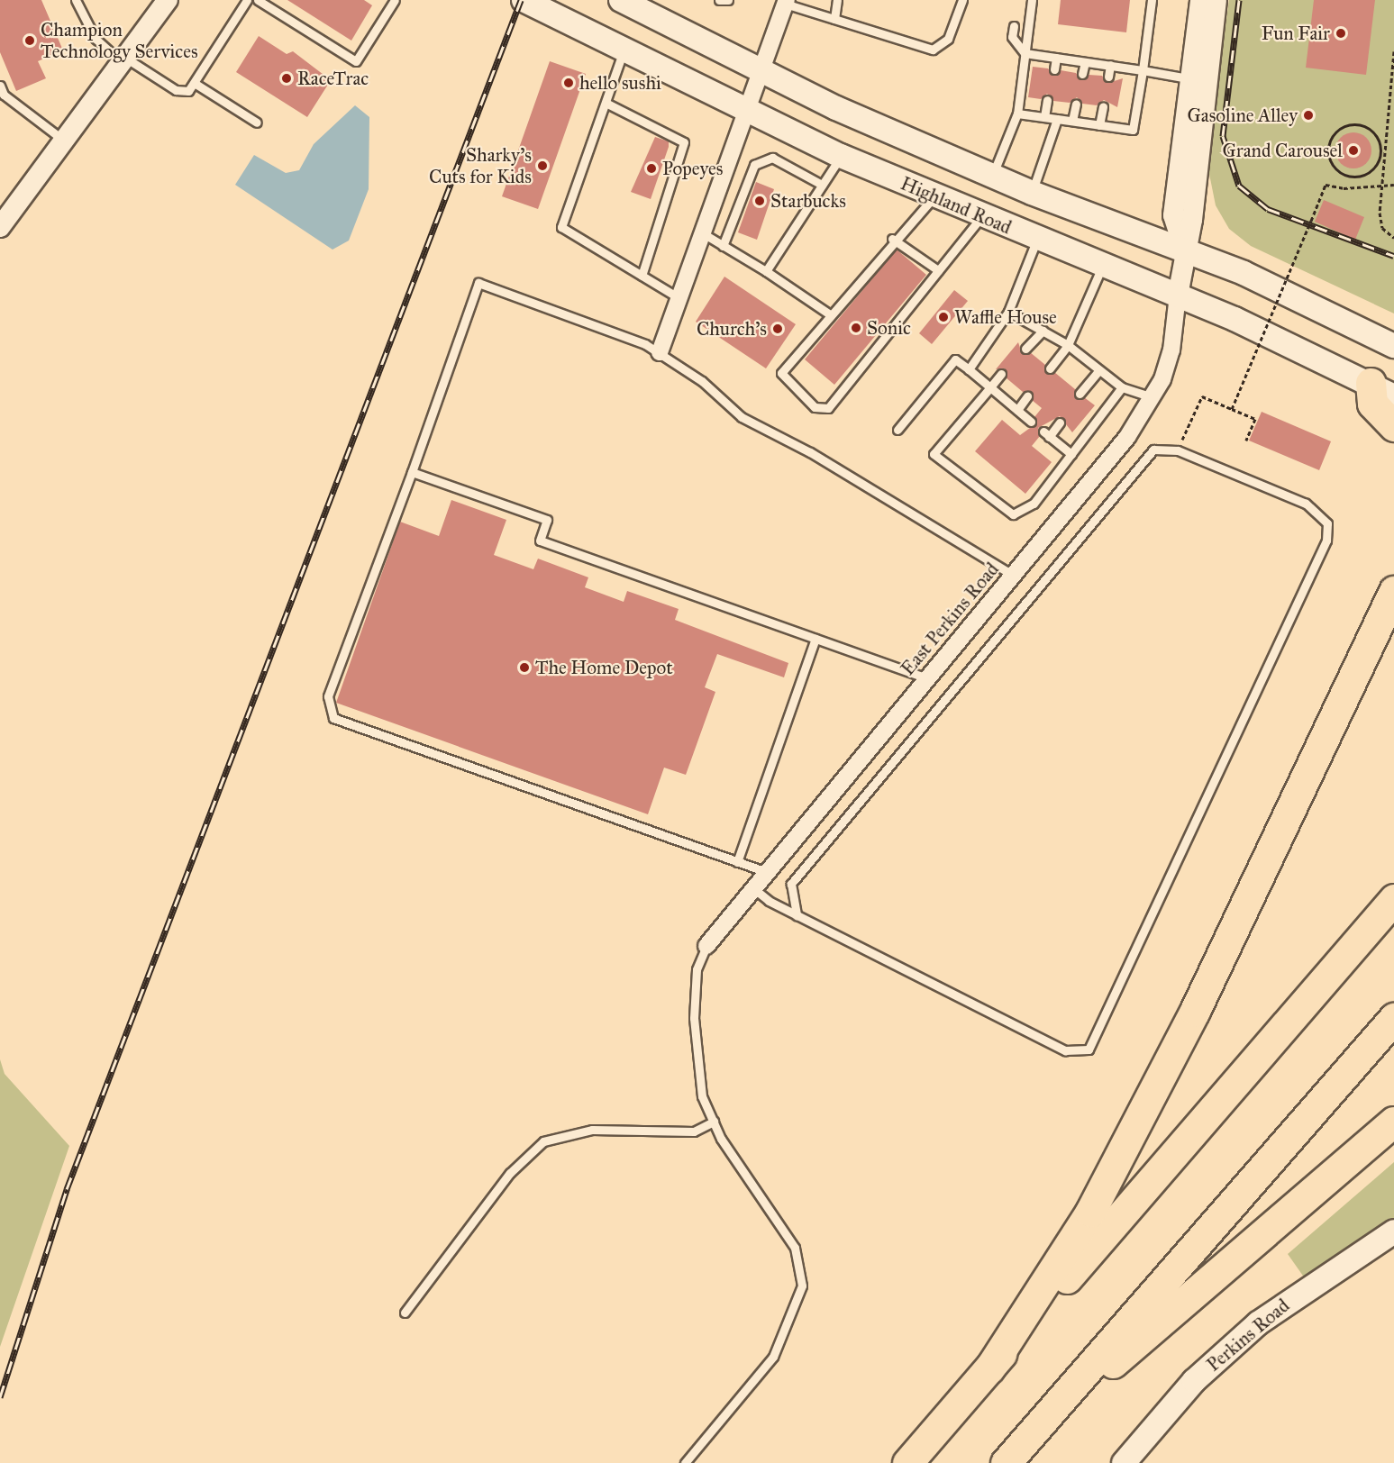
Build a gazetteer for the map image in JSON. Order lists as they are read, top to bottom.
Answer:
{
  "streets": {
    "main road": ["Highland Road", "Perkins Road"],
    "street": ["East Perkins Road"]
  },
  "crossings": [
    ["Highland Road", "East Perkins Road"]
  ],
  "places": [
    "Fun Fair",
    "Champion Technology Services",
    "RaceTrac",
    "hello sushi",
    "Gasoline Alley",
    "Grand Carousel",
    "Sharky's Cuts for Kids",
    "Popeyes",
    "Starbucks",
    "Waffle House",
    "Sonic",
    "Church's",
    "The Home Depot"
  ]
}
